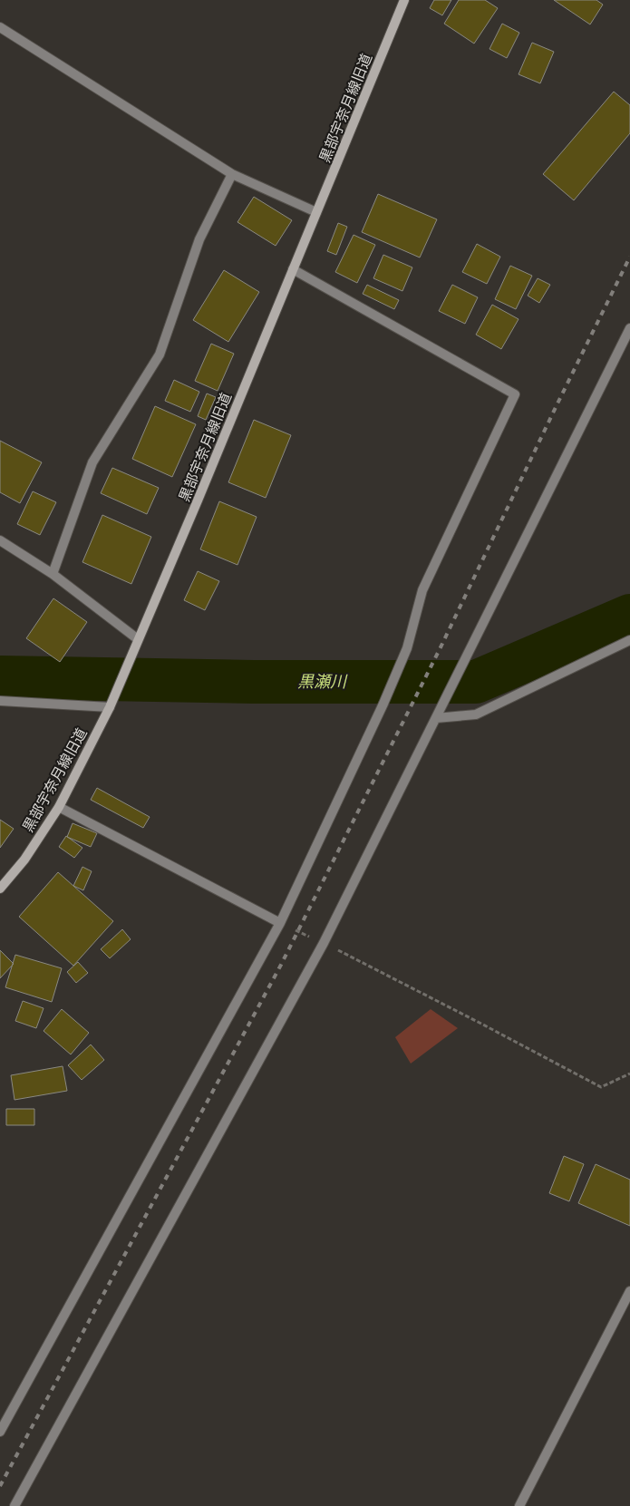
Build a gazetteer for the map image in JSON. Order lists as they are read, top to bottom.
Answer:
{
  "streets": {
    "street": ["黒部宇奈月線旧道"]
  },
  "water": ["黒瀬川"]
}
